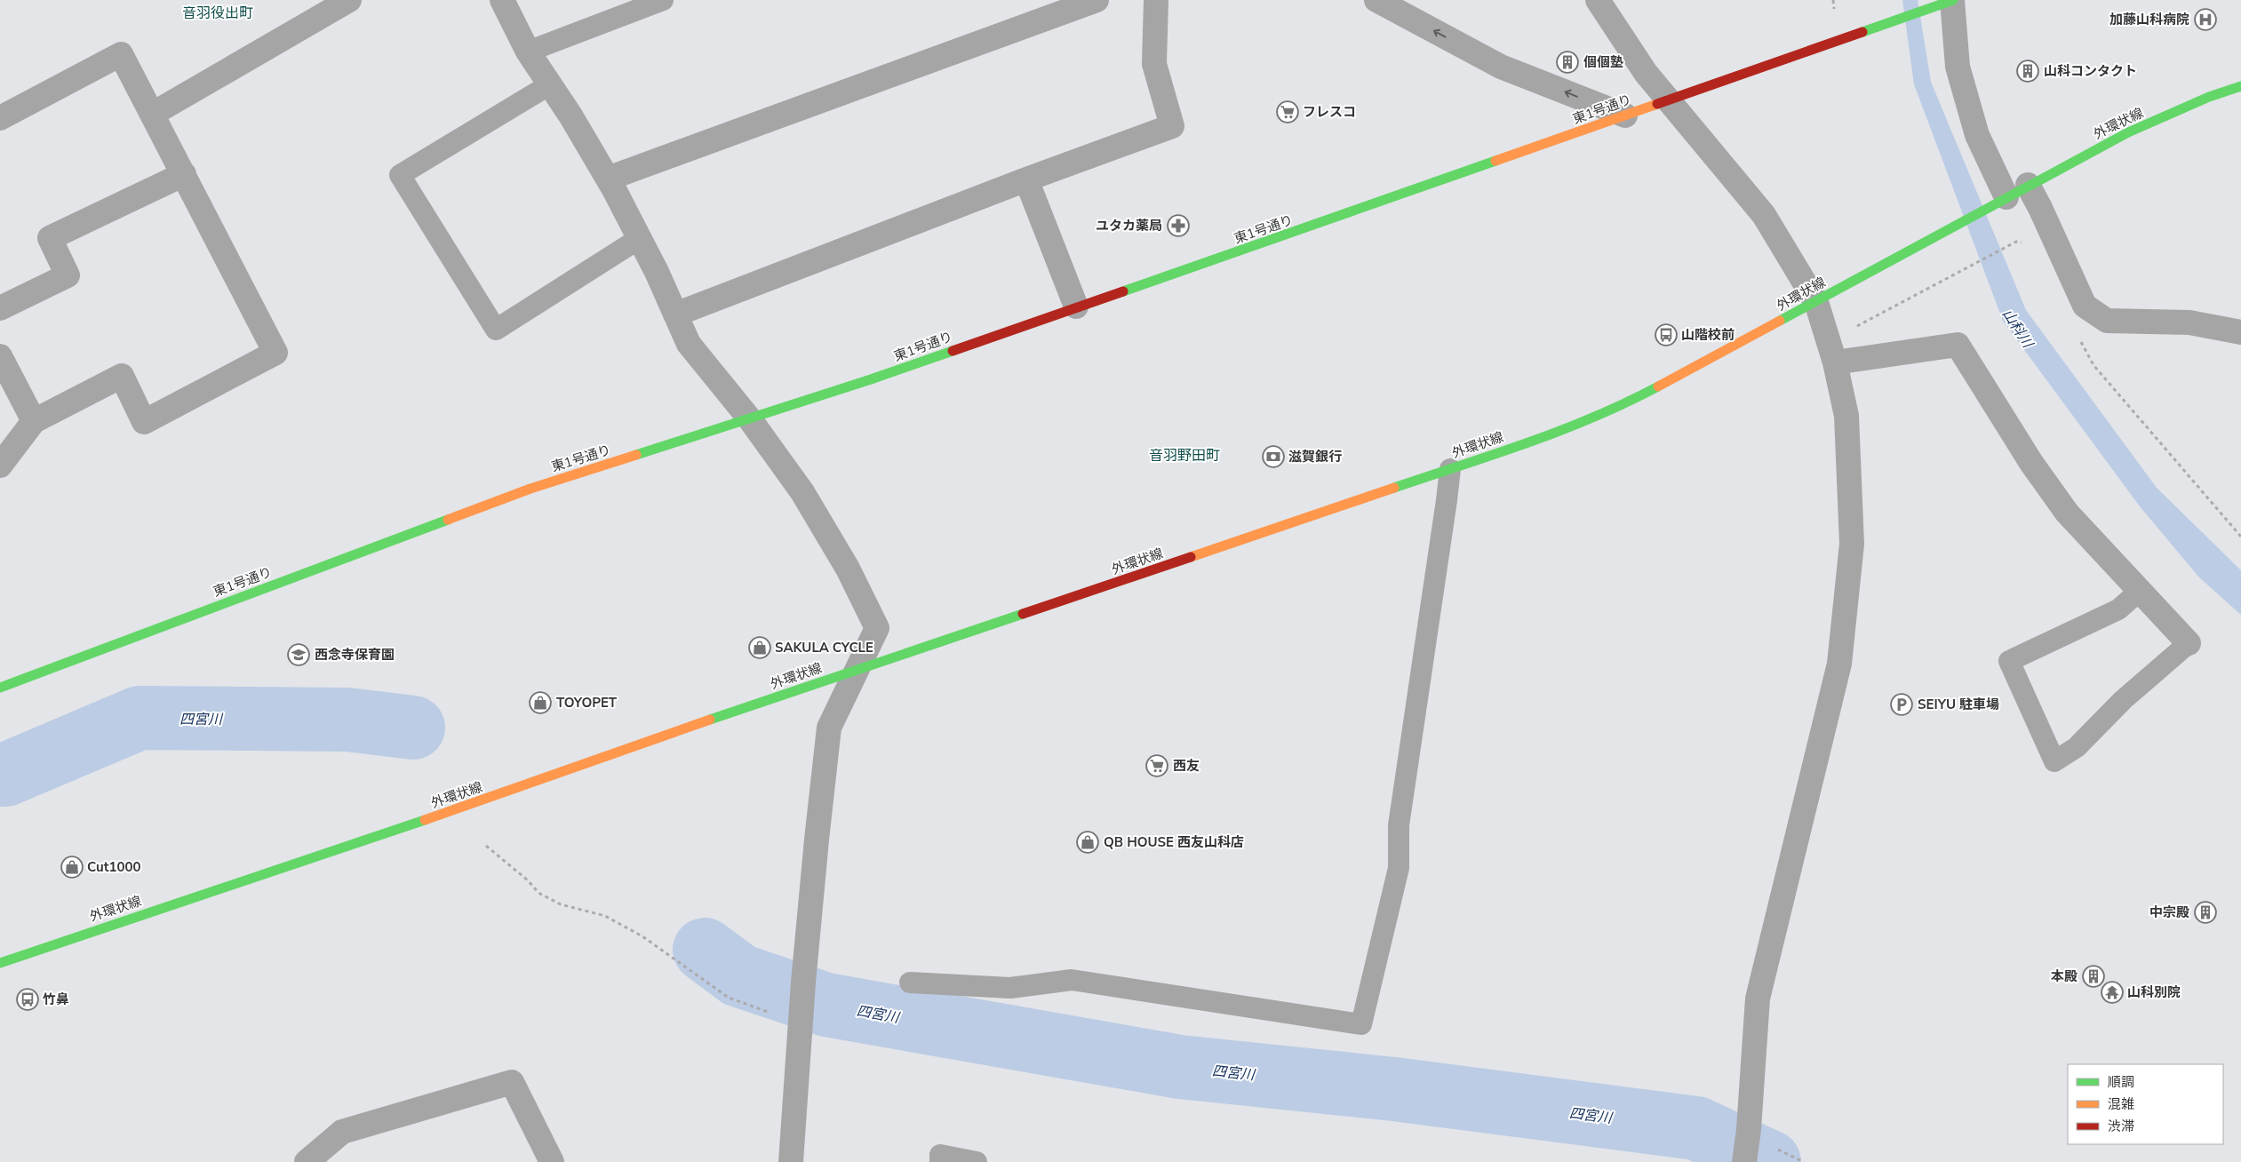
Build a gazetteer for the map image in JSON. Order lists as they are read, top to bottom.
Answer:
{
  "streets": {
    "street": ["東1号通り", "外環状線"]
  },
  "districts": ["音羽役出町", "音羽野田町"],
  "water": ["山科川", "四宮川"],
  "places": {
    "hospital": ["加藤山科病院"],
    "building": [
      "個個塾",
      "山科コンタクト",
      "中宗殿",
      "本殿"
    ],
    "supermarket": ["フレスコ", "西友"],
    "pharmacy": ["ユタカ薬局"],
    "bus stop": ["山階校前", "竹鼻"],
    "bank": ["滋賀銀行"],
    "shop": [
      "SAKULA CYCLE",
      "TOYOPET",
      "QB HOUSE 西友山科店",
      "Cut1000"
    ],
    "school or university": ["西念寺保育園"],
    "parking": ["SEIYU 駐車場"],
    "temple": ["山科別院"]
  },
  "legend": ["順調", "混雑", "渋滞"]
}
